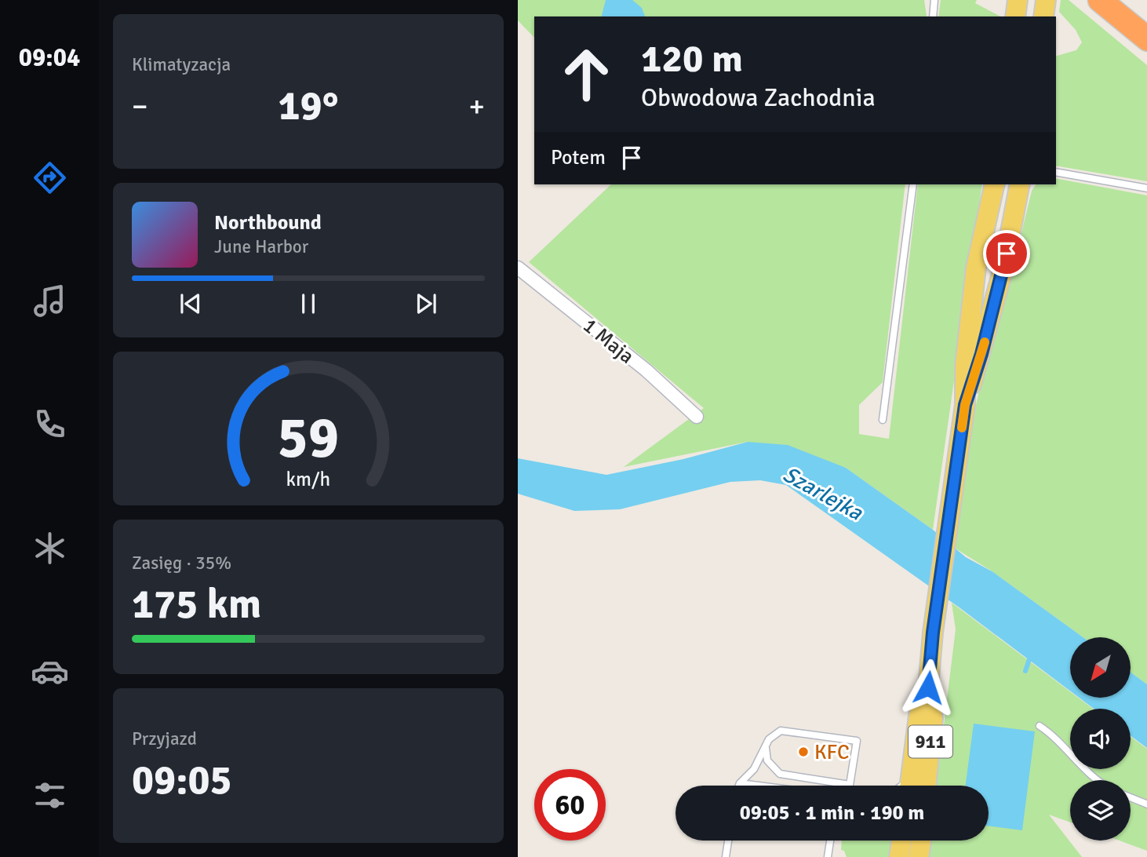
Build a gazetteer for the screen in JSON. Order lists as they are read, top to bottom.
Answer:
{
  "streets": {
    "main road": ["911"],
    "street": ["1 Maja"]
  },
  "water": ["Szarlejka"],
  "places": ["KFC"],
  "north": "bottom left",
  "page": {
    "tabs": "09:04",
    "tile": [
      "Klimatyzacja",
      ["Zasięg · 35%", "175 km"],
      ["Przyjazd", "09:05"]
    ],
    "turn": ["120 m", "Obwodowa Zachodnia"],
    "heat": ["−", "19°", "+"],
    "then": "Potem",
    "song": ["Northbound", "June Harbor"],
    "limit": "60",
    "trip": "09:05 · 1 min · 190 m",
    "gauge": ["59", "km/h"]
  }
}
